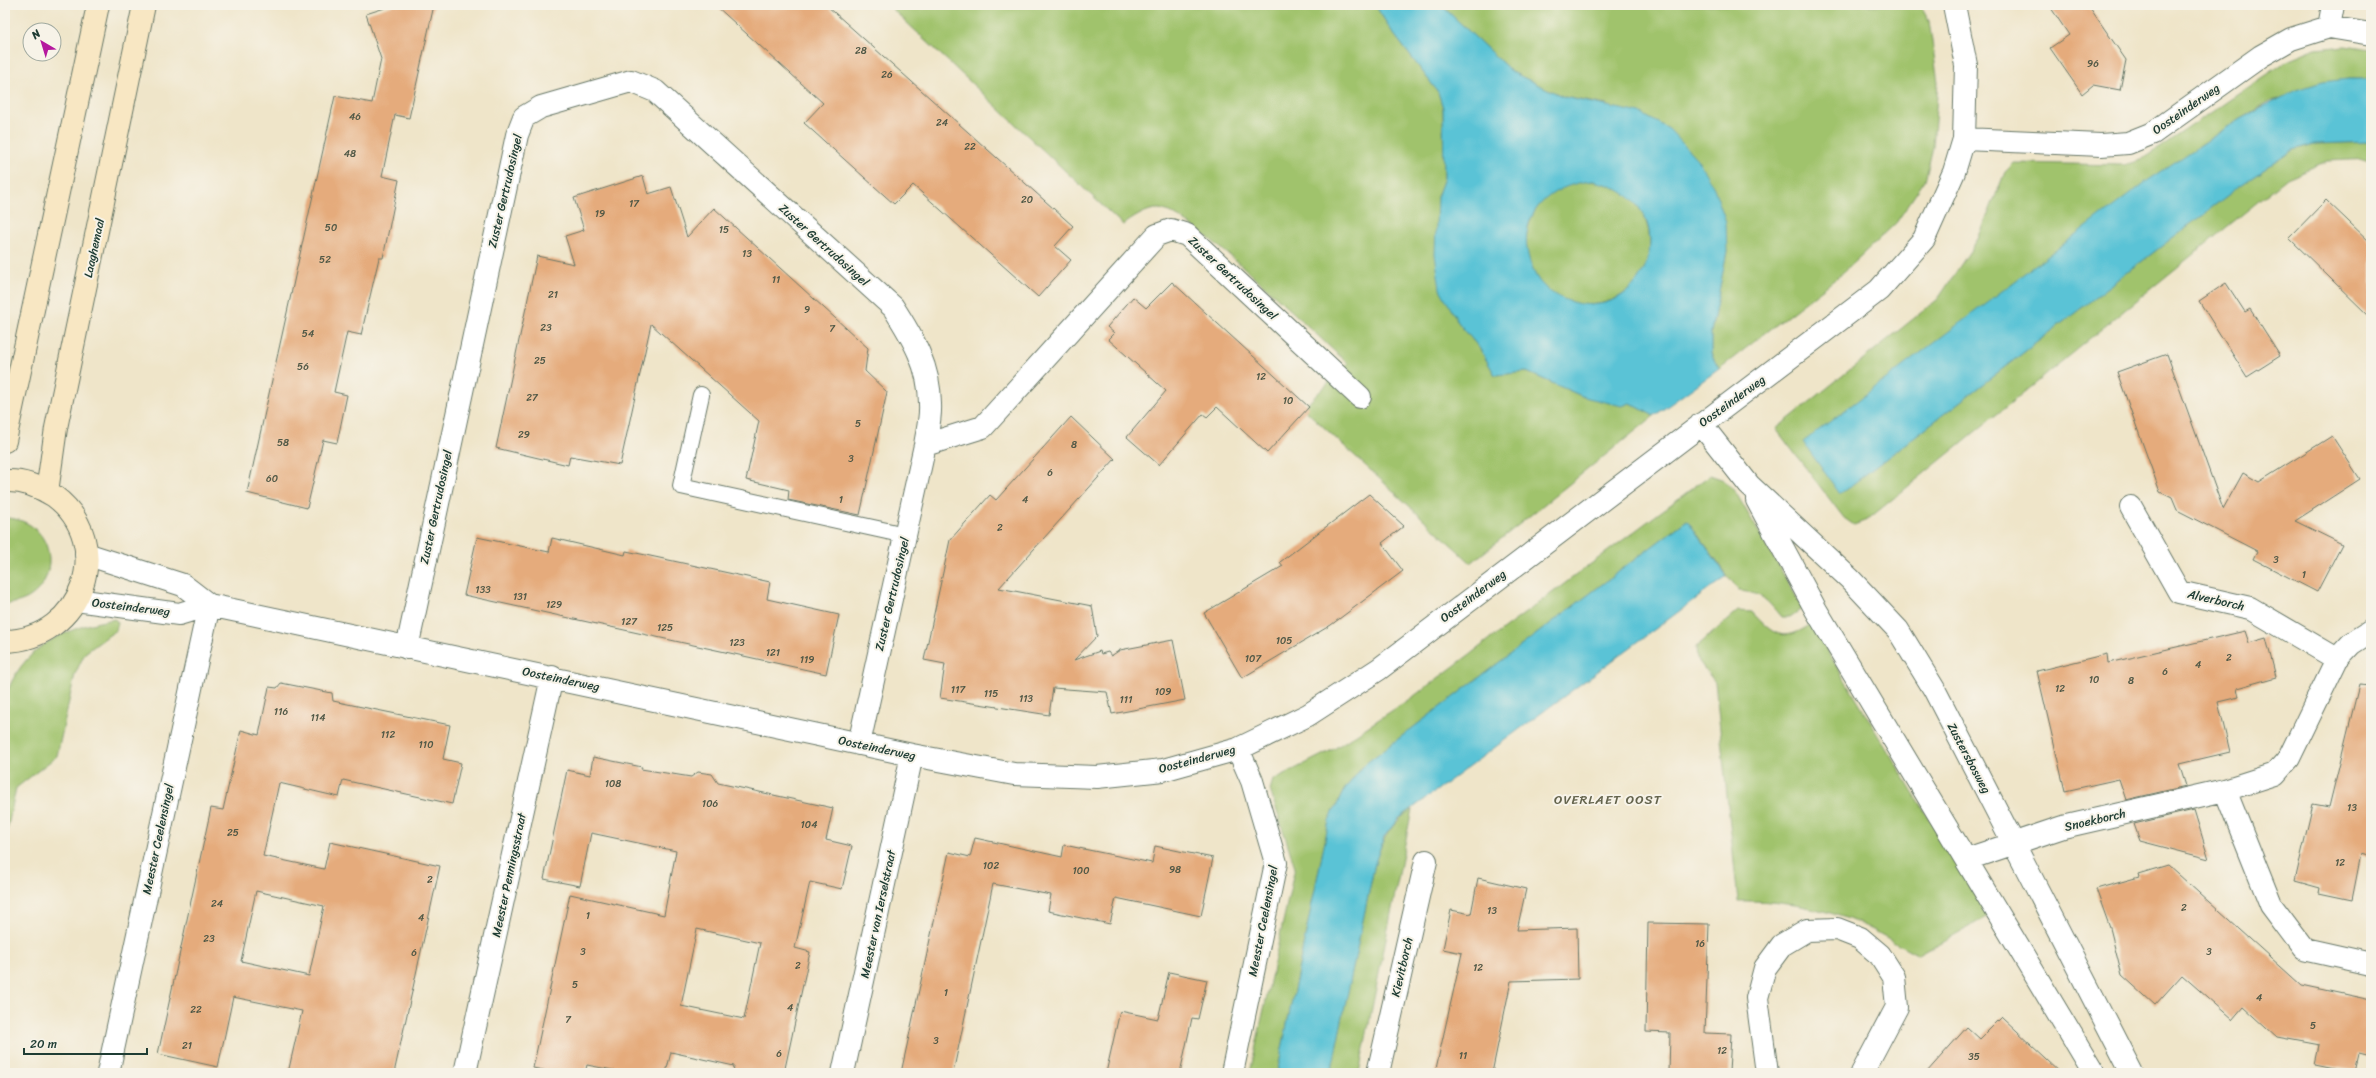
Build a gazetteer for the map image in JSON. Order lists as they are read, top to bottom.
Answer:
{
  "streets": {
    "street": [
      "Oosteinderweg",
      "Zuster Gertrudosingel",
      "Laaghemaal",
      "Alverborch",
      "Zustersbosweg",
      "Snoekborch",
      "Meester Ceelensingel",
      "Meester Penningsstraat",
      "Meester van Ierselstraat",
      "Kievitborch"
    ]
  },
  "crossings": [
    ["Oosteinderweg", "Zuster Gertrudosingel"],
    ["Oosteinderweg", "Zustersbosweg"],
    ["Oosteinderweg", "Meester Ceelensingel"],
    ["Oosteinderweg", "Meester Penningsstraat"],
    ["Oosteinderweg", "Meester van Ierselstraat"],
    ["Alverborch", "Snoekborch"],
    ["Zustersbosweg", "Snoekborch"]
  ],
  "districts": ["OVERLAET OOST"],
  "house_numbers": [
    "28",
    "96",
    "26",
    "46",
    "24",
    "22",
    "48",
    "20",
    "17",
    "19",
    "50",
    "15",
    "13",
    "52",
    "11",
    "21",
    "9",
    "23",
    "7",
    "54",
    "25",
    "56",
    "12",
    "27",
    "10",
    "5",
    "29",
    "58",
    "8",
    "3",
    "6",
    "60",
    "1",
    "4",
    "2",
    "3",
    "1",
    "133",
    "131",
    "129",
    "127",
    "125",
    "105",
    "123",
    "121",
    "2",
    "107",
    "119",
    "4",
    "6",
    "10",
    "8",
    "12",
    "117",
    "109",
    "115",
    "113",
    "111",
    "116",
    "114",
    "112",
    "110",
    "108",
    "106",
    "13",
    "104",
    "25",
    "12",
    "102",
    "98",
    "100",
    "2",
    "24",
    "2",
    "13",
    "1",
    "4",
    "23",
    "16",
    "3",
    "3",
    "6",
    "2",
    "12",
    "5",
    "1",
    "4",
    "4",
    "22",
    "7",
    "5",
    "3",
    "21",
    "12",
    "6",
    "11",
    "35"
  ],
  "scale_bar": "20 m",
  "north": "top left"
}
